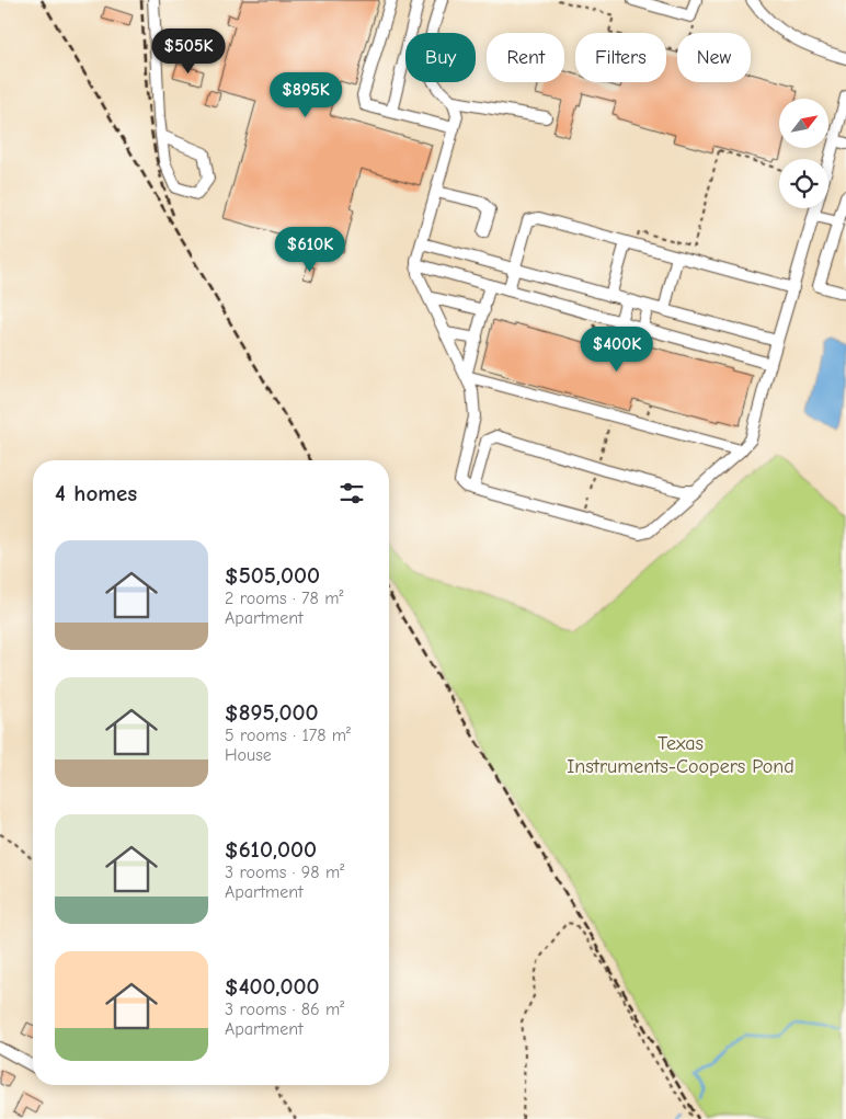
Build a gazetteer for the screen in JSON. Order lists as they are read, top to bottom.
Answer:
{
  "parks": ["Texas Instruments-Coopers Pond"],
  "north": "top right",
  "page": {
    "price": [
      "$505K",
      "$895K",
      "$610K",
      "$400K"
    ],
    "chip": [
      "Buy",
      "Rent",
      "Filters",
      "New"
    ],
    "heading": "4 homes",
    "list": [
      {
        "name": "$505,000",
        "note": "2 rooms · 78 m² · Apartment"
      },
      {
        "name": "$895,000",
        "note": "5 rooms · 178 m² · House"
      },
      {
        "name": "$610,000",
        "note": "3 rooms · 98 m² · Apartment"
      },
      {
        "name": "$400,000",
        "note": "3 rooms · 86 m² · Apartment"
      }
    ]
  }
}
